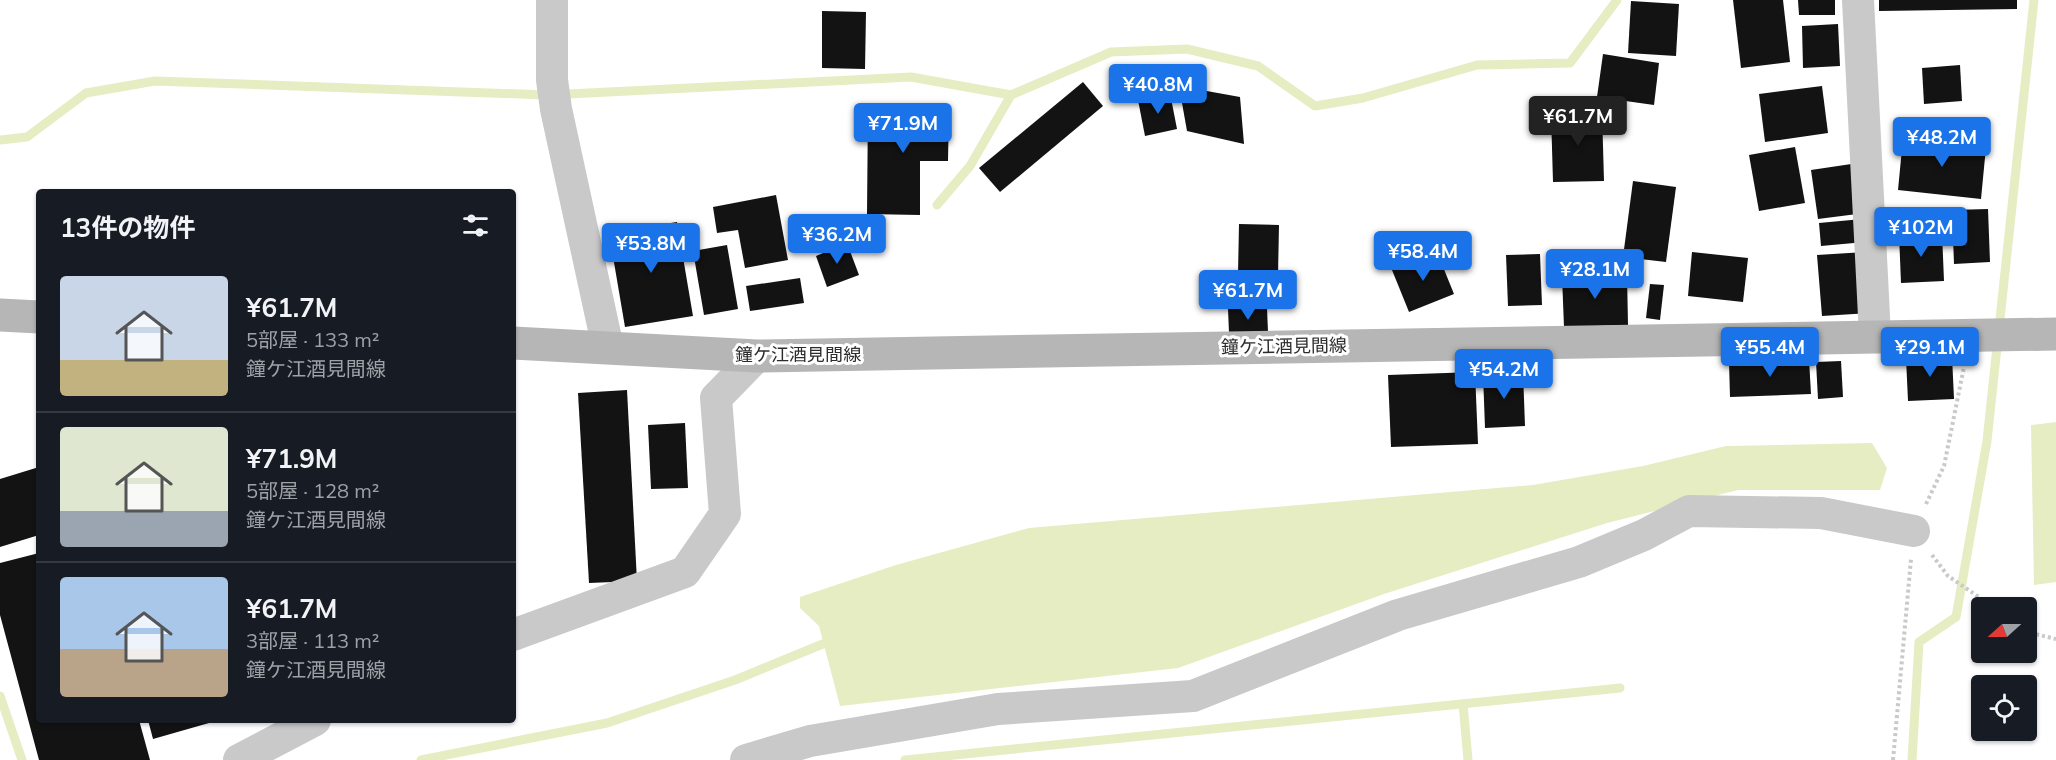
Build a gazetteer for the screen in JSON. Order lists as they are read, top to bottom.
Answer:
{
  "streets": {
    "main road": ["鐘ケ江酒見間線"]
  },
  "north": "left",
  "page": {
    "price": [
      "¥40.8M",
      "¥61.7M",
      "¥71.9M",
      "¥48.2M",
      "¥102M",
      "¥36.2M",
      "¥53.8M",
      "¥58.4M",
      "¥28.1M",
      "¥61.7M",
      "¥55.4M",
      "¥29.1M",
      "¥54.2M"
    ],
    "heading": "13件の物件",
    "list": [
      {
        "name": "¥61.7M",
        "note": "5部屋 · 133 m² · 鐘ケ江酒見間線"
      },
      {
        "name": "¥71.9M",
        "note": "5部屋 · 128 m² · 鐘ケ江酒見間線"
      },
      {
        "name": "¥61.7M",
        "note": "3部屋 · 113 m² · 鐘ケ江酒見間線"
      }
    ]
  }
}
